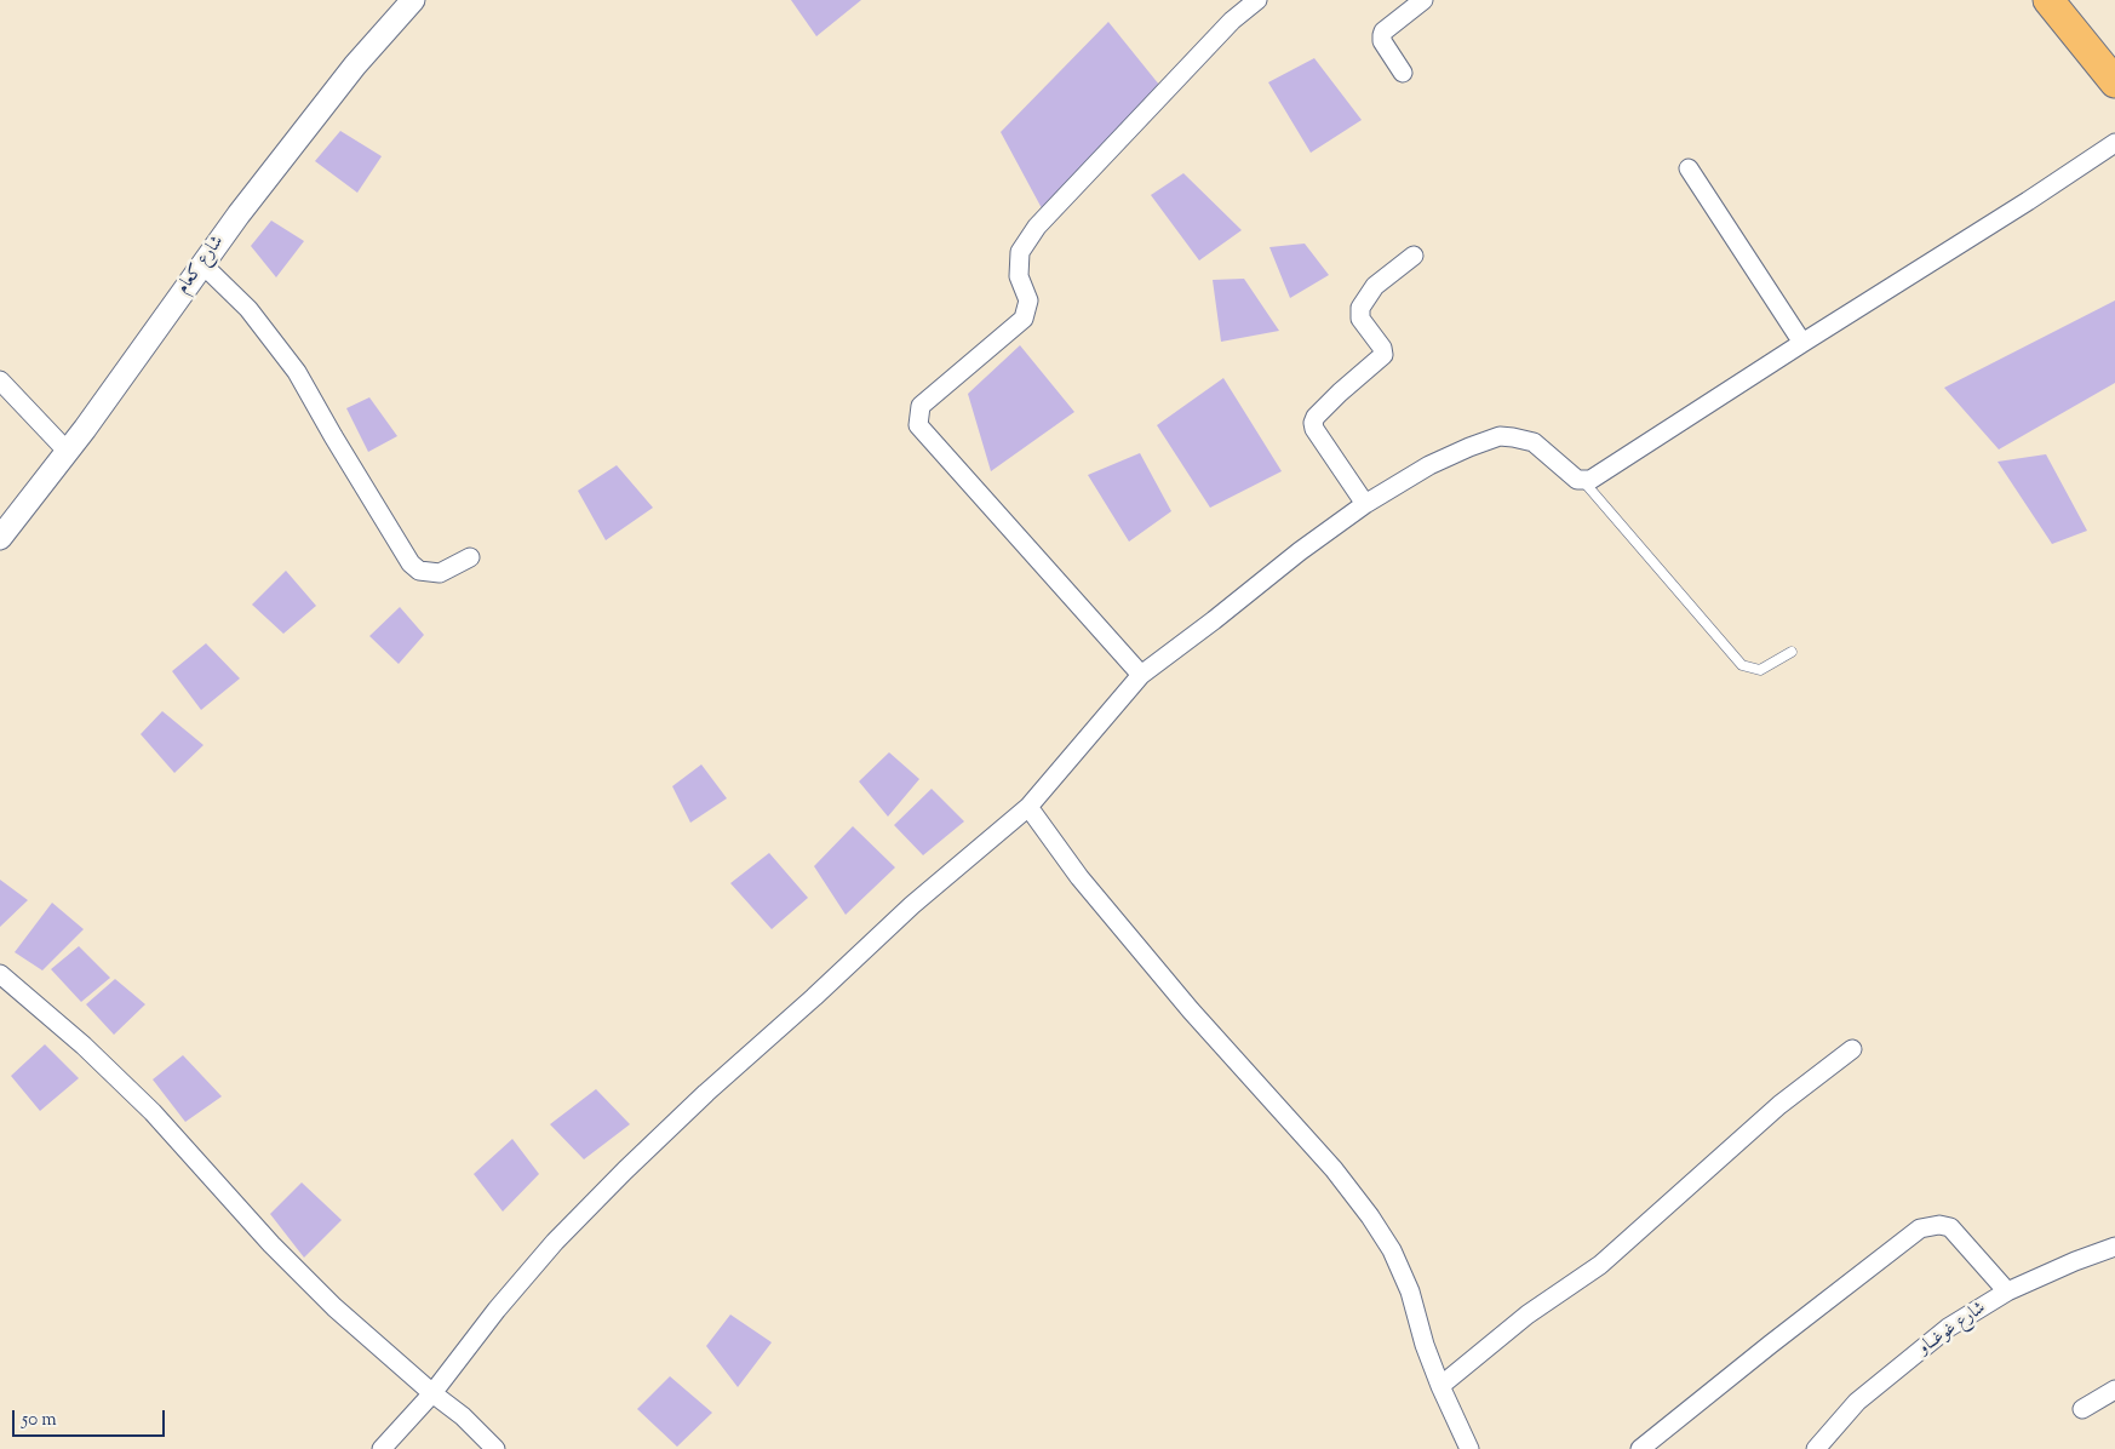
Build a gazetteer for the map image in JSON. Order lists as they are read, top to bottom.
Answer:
{
  "streets": {
    "street": ["شارع كعام", "شارع غوغــاو"]
  },
  "scale_bar": "50 m"
}
